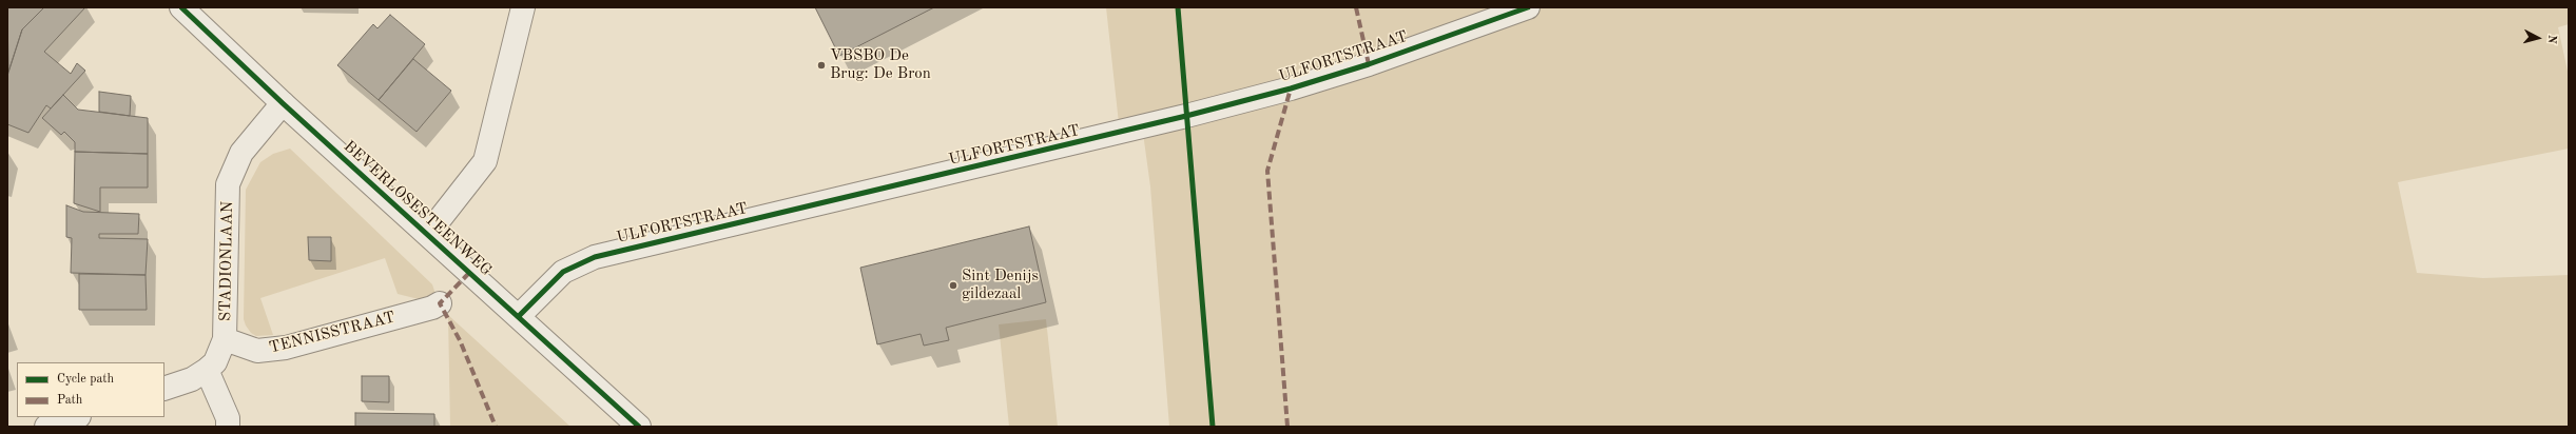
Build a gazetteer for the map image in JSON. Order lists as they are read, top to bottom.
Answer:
{
  "streets": {
    "street": [
      "ULFORTSTRAAT",
      "BEVERLOSESTEENWEG",
      "STADIONLAAN",
      "TENNISSTRAAT"
    ]
  },
  "crossings": [
    ["ULFORTSTRAAT", "BEVERLOSESTEENWEG"],
    ["BEVERLOSESTEENWEG", "STADIONLAAN"],
    ["STADIONLAAN", "TENNISSTRAAT"]
  ],
  "places": ["VBSBO De Brug: De Bron", "Sint Denijs gildezaal"],
  "legend": ["Cycle path", "Path"],
  "north": "right"
}
